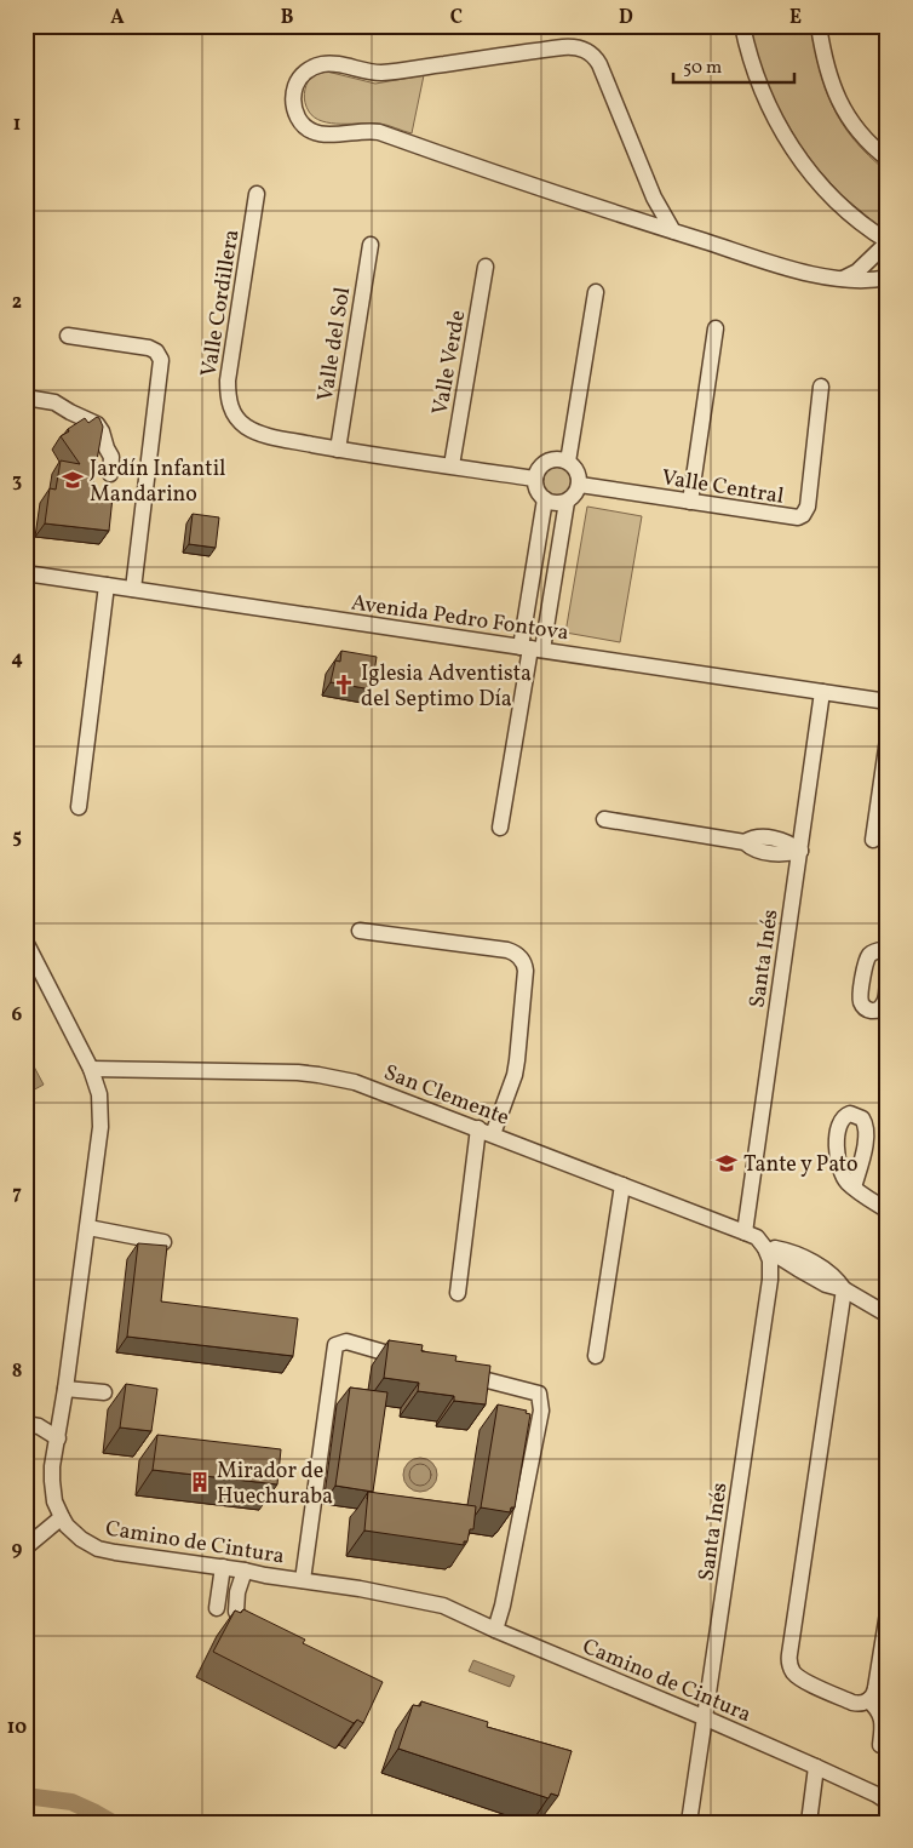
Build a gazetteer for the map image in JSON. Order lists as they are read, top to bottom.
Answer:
{
  "streets": {
    "street": [
      "Valle Cordillera",
      "Valle del Sol",
      "Valle Verde",
      "Valle Central",
      "Avenida Pedro Fontova",
      "Santa Inés",
      "San Clemente",
      "Camino de Cintura"
    ]
  },
  "crossings": [
    ["Valle Cordillera", "Valle del Sol"],
    ["Avenida Pedro Fontova", "Santa Inés"],
    ["Santa Inés", "San Clemente"],
    ["Santa Inés", "Camino de Cintura"],
    ["San Clemente", "Camino de Cintura"]
  ],
  "places": {
    "school or university": ["Jardín Infantil Mandarino", "Tante y Pato"],
    "church": ["Iglesia Adventista del Septimo Día"],
    "building": ["Mirador de Huechuraba"]
  },
  "scale_bar": "50 m",
  "grid": {
    "columns": [
      "A",
      "B",
      "C",
      "D",
      "E"
    ],
    "rows": [
      "1",
      "2",
      "3",
      "4",
      "5",
      "6",
      "7",
      "8",
      "9",
      "10"
    ]
  }
}
